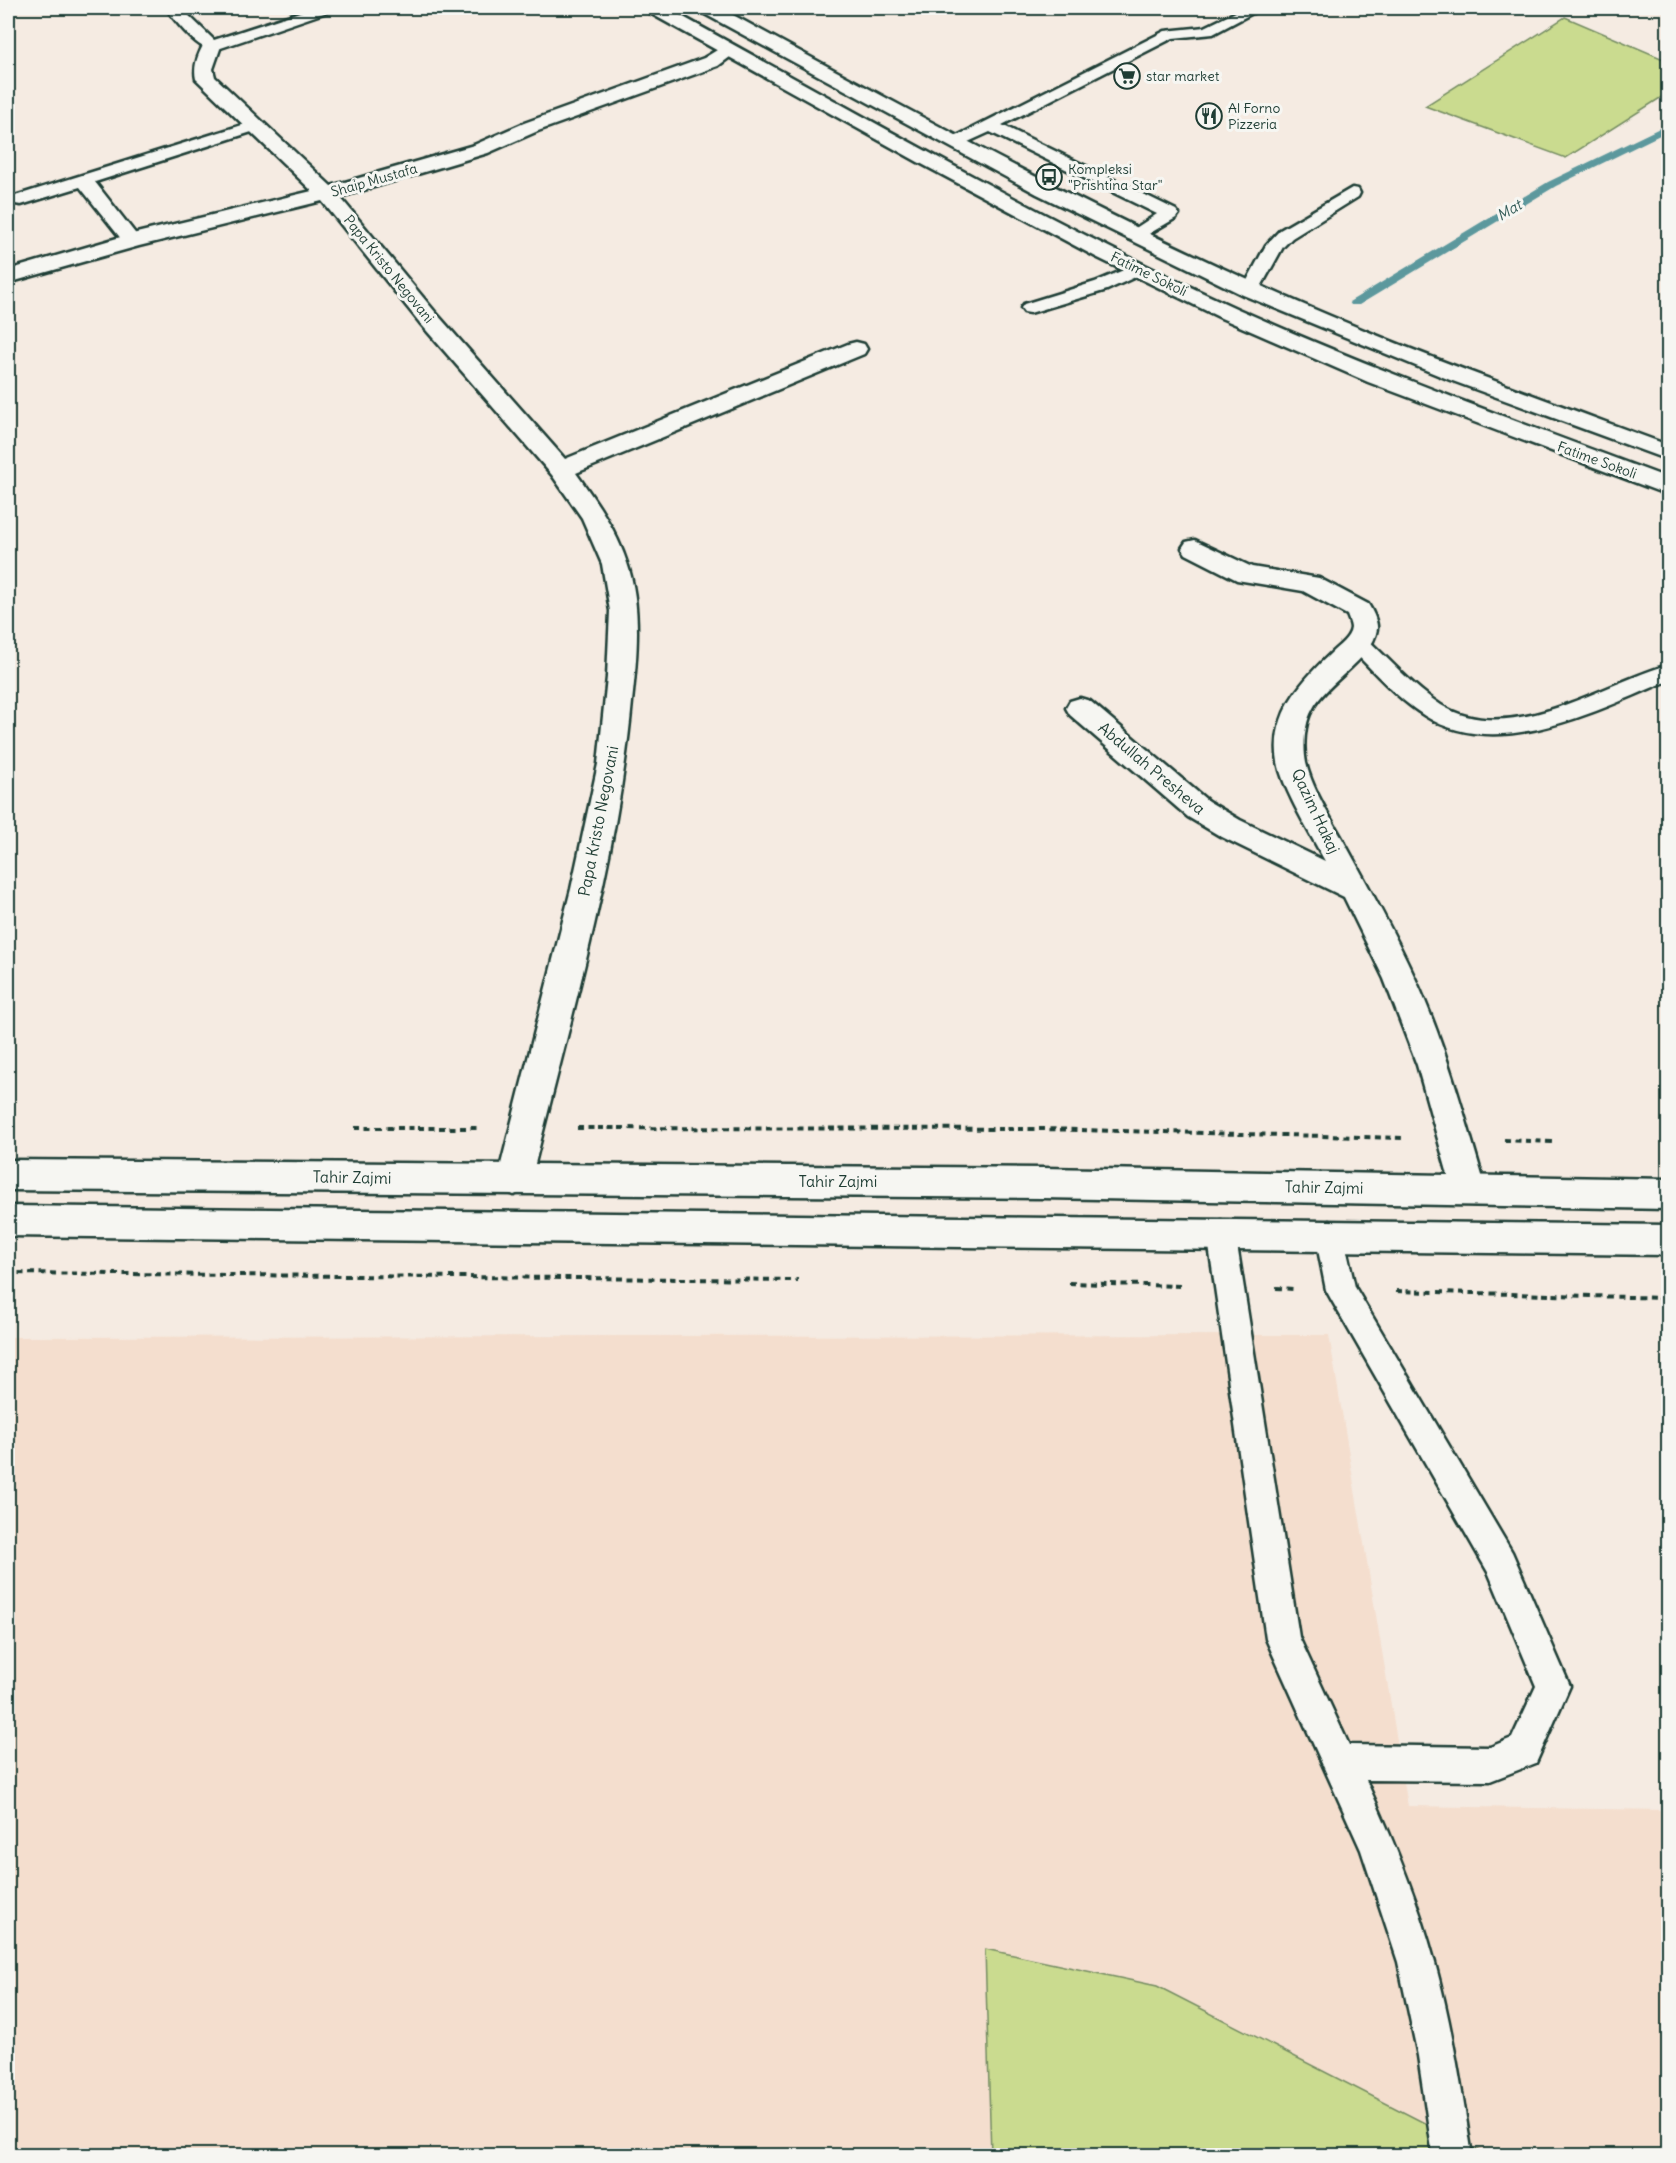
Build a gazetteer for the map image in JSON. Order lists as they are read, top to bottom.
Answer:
{
  "streets": {
    "street": [
      "Shaip Mustafa",
      "Papa Kristo Negovani",
      "Fatime Sokoli",
      "Abdullah Presheva",
      "Qazim Hakaj",
      "Tahir Zajmi"
    ]
  },
  "crossings": [
    ["Shaip Mustafa", "Papa Kristo Negovani"],
    ["Shaip Mustafa", "Fatime Sokoli"],
    ["Papa Kristo Negovani", "Tahir Zajmi"],
    ["Abdullah Presheva", "Qazim Hakaj"],
    ["Qazim Hakaj", "Tahir Zajmi"]
  ],
  "water": ["Mat"],
  "places": {
    "supermarket": ["star market"],
    "restaurant": ["Al Forno Pizzeria"],
    "bus stop": ["Kompleksi \"Prishtina Star\""]
  }
}
